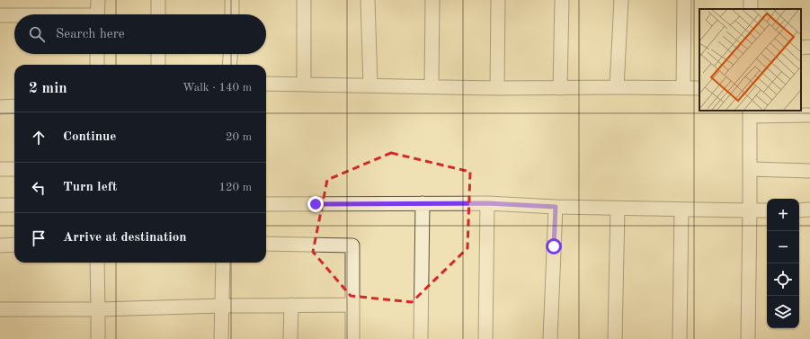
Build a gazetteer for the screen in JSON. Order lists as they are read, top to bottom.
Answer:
{
  "page": {
    "search": "Search here",
    "heading": ["2 min", "Walk · 140 m"],
    "list": [
      ["Continue", "20 m"],
      ["Turn left", "120 m"],
      "Arrive at destination"
    ],
    "map_buttons": ["+", "−"]
  }
}
